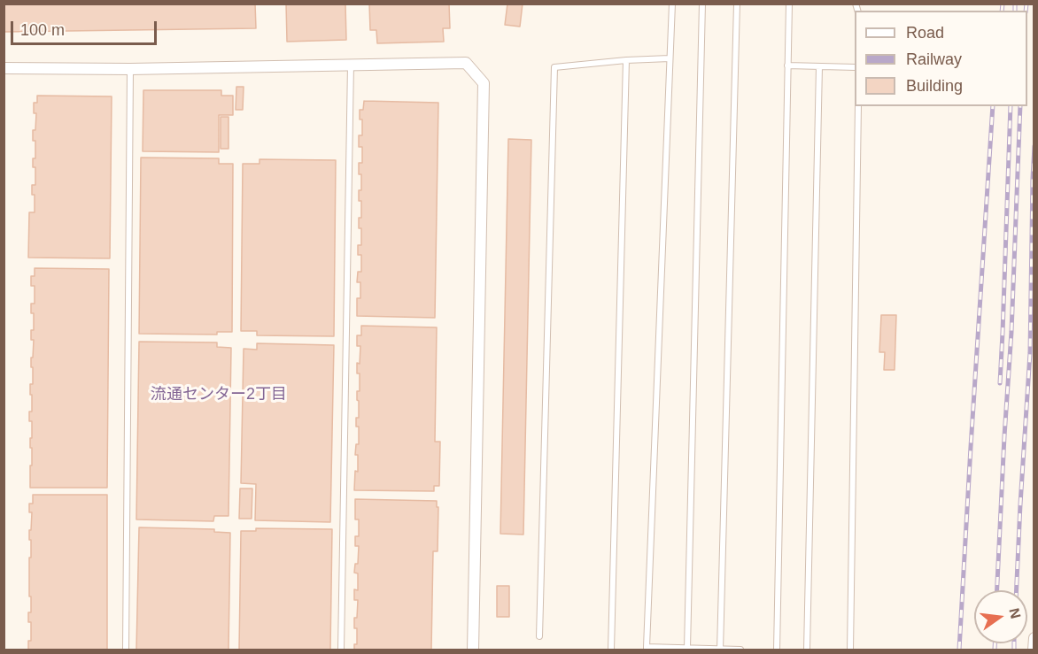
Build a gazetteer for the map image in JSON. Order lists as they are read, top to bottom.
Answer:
{
  "districts": ["流通センター2丁目"],
  "legend": ["Road", "Railway", "Building"],
  "scale_bar": "100 m",
  "north": "right"
}
